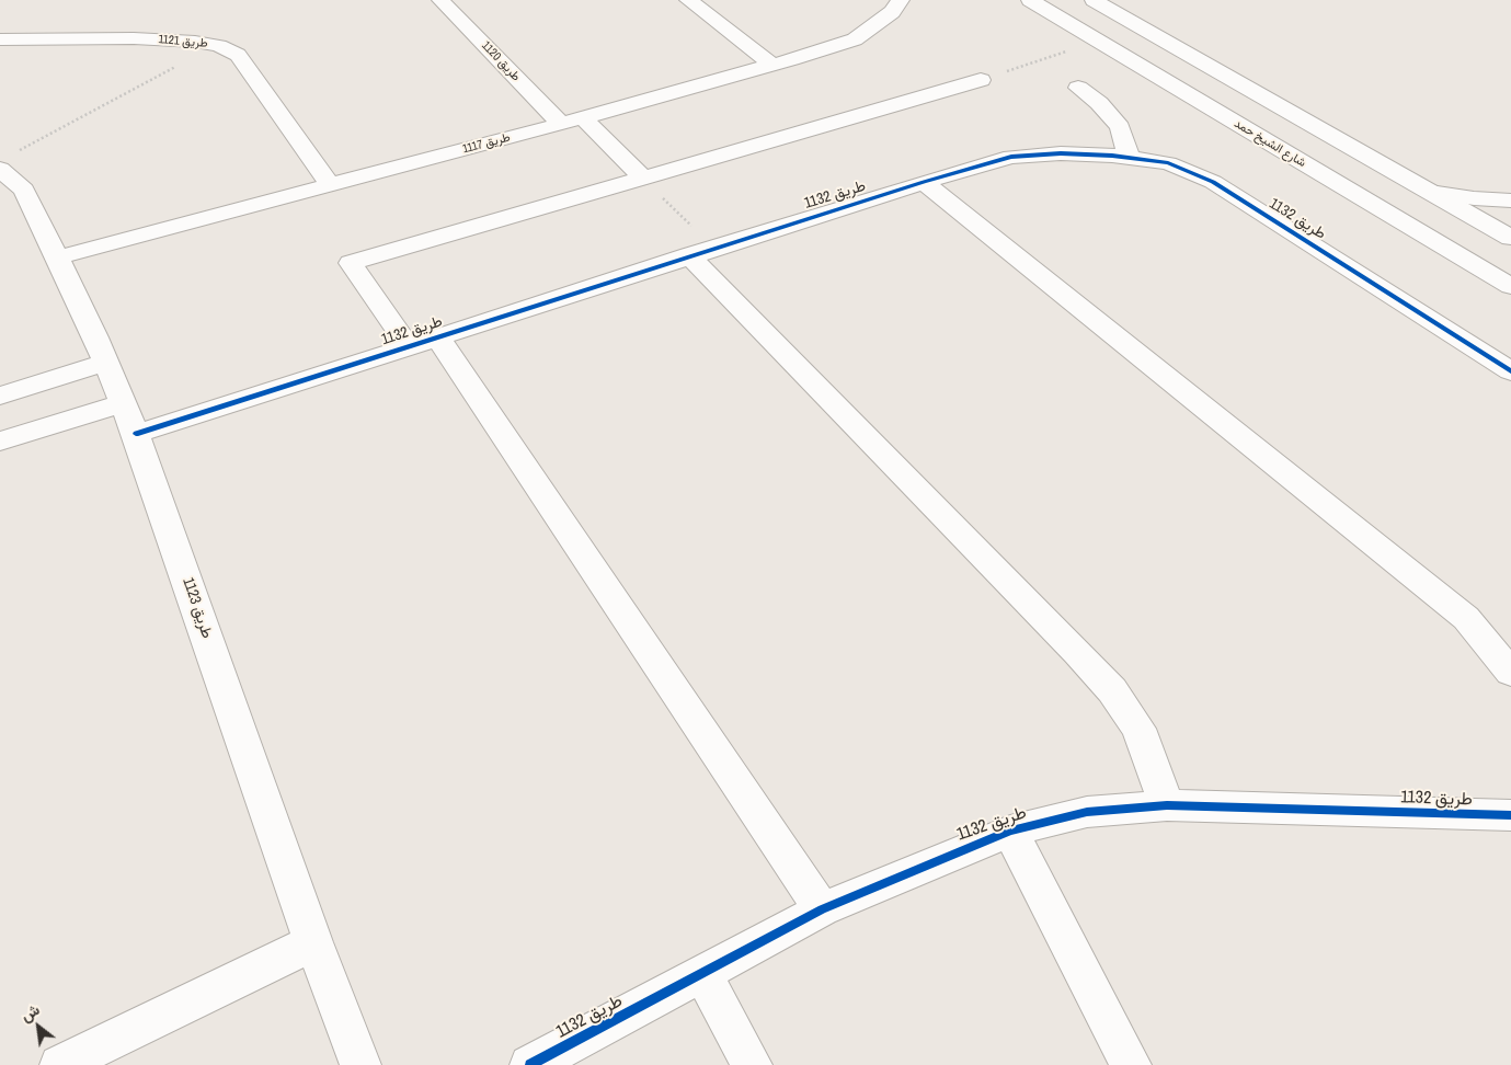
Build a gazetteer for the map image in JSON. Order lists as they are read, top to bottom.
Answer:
{
  "streets": {
    "street": [
      "طريق 1121",
      "طريق 1120",
      "طريق 1117",
      "شارع الشيخ حمد",
      "طريق 1132",
      "طريق 1123"
    ]
  },
  "crossings": [
    ["طريق 1121", "طريق 1117"],
    ["طريق 1120", "طريق 1117"],
    ["طريق 1117", "طريق 1123"],
    ["طريق 1132", "طريق 1123"]
  ],
  "north": "top left"
}
